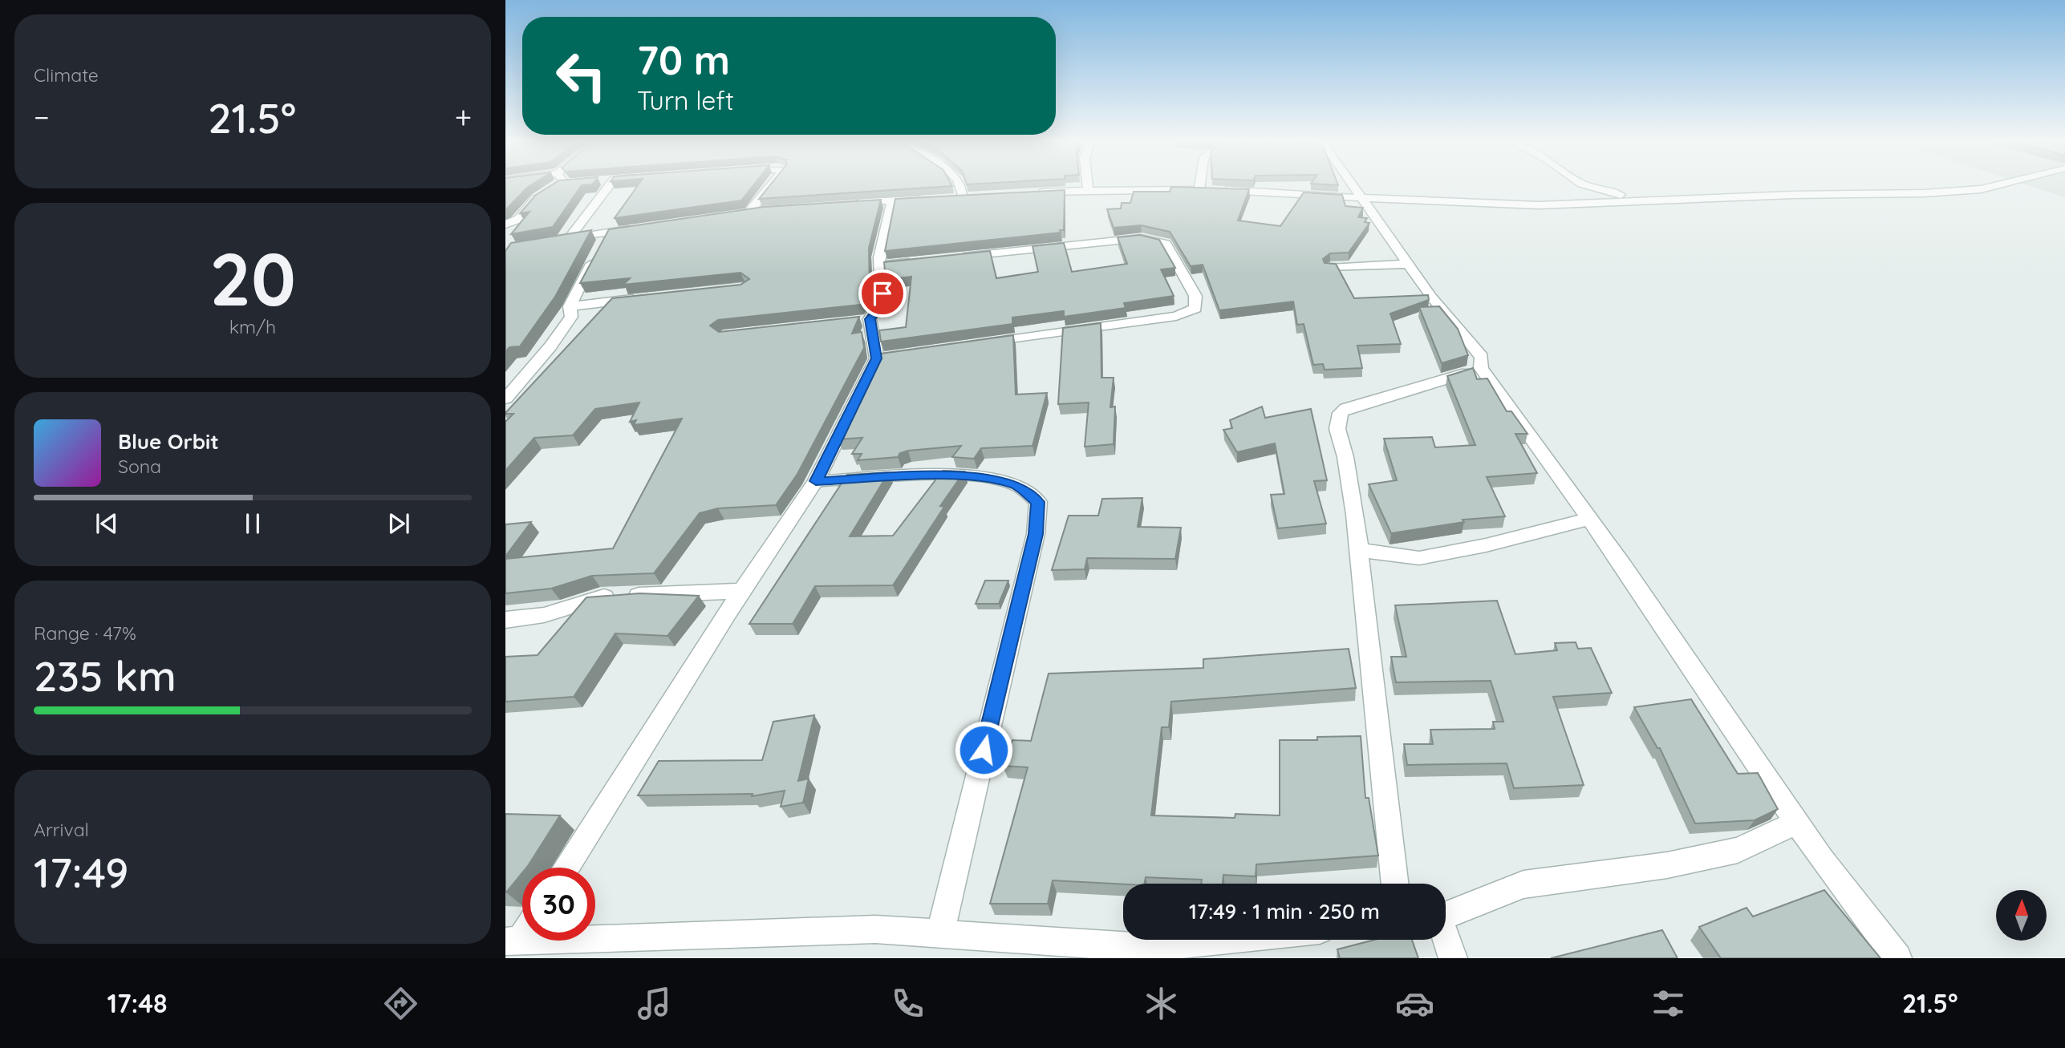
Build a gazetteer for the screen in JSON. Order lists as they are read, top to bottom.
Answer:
{
  "north": "top",
  "page": {
    "tile": [
      "Climate",
      ["20", "km/h"],
      ["Range · 47%", "235 km"],
      ["Arrival", "17:49"]
    ],
    "turn": ["70 m", "Turn left"],
    "heat": ["−", "21.5°", "+"],
    "song": ["Blue Orbit", "Sona"],
    "limit": "30",
    "trip": "17:49 · 1 min · 250 m",
    "tabs": ["17:48", "21.5°"]
  }
}
